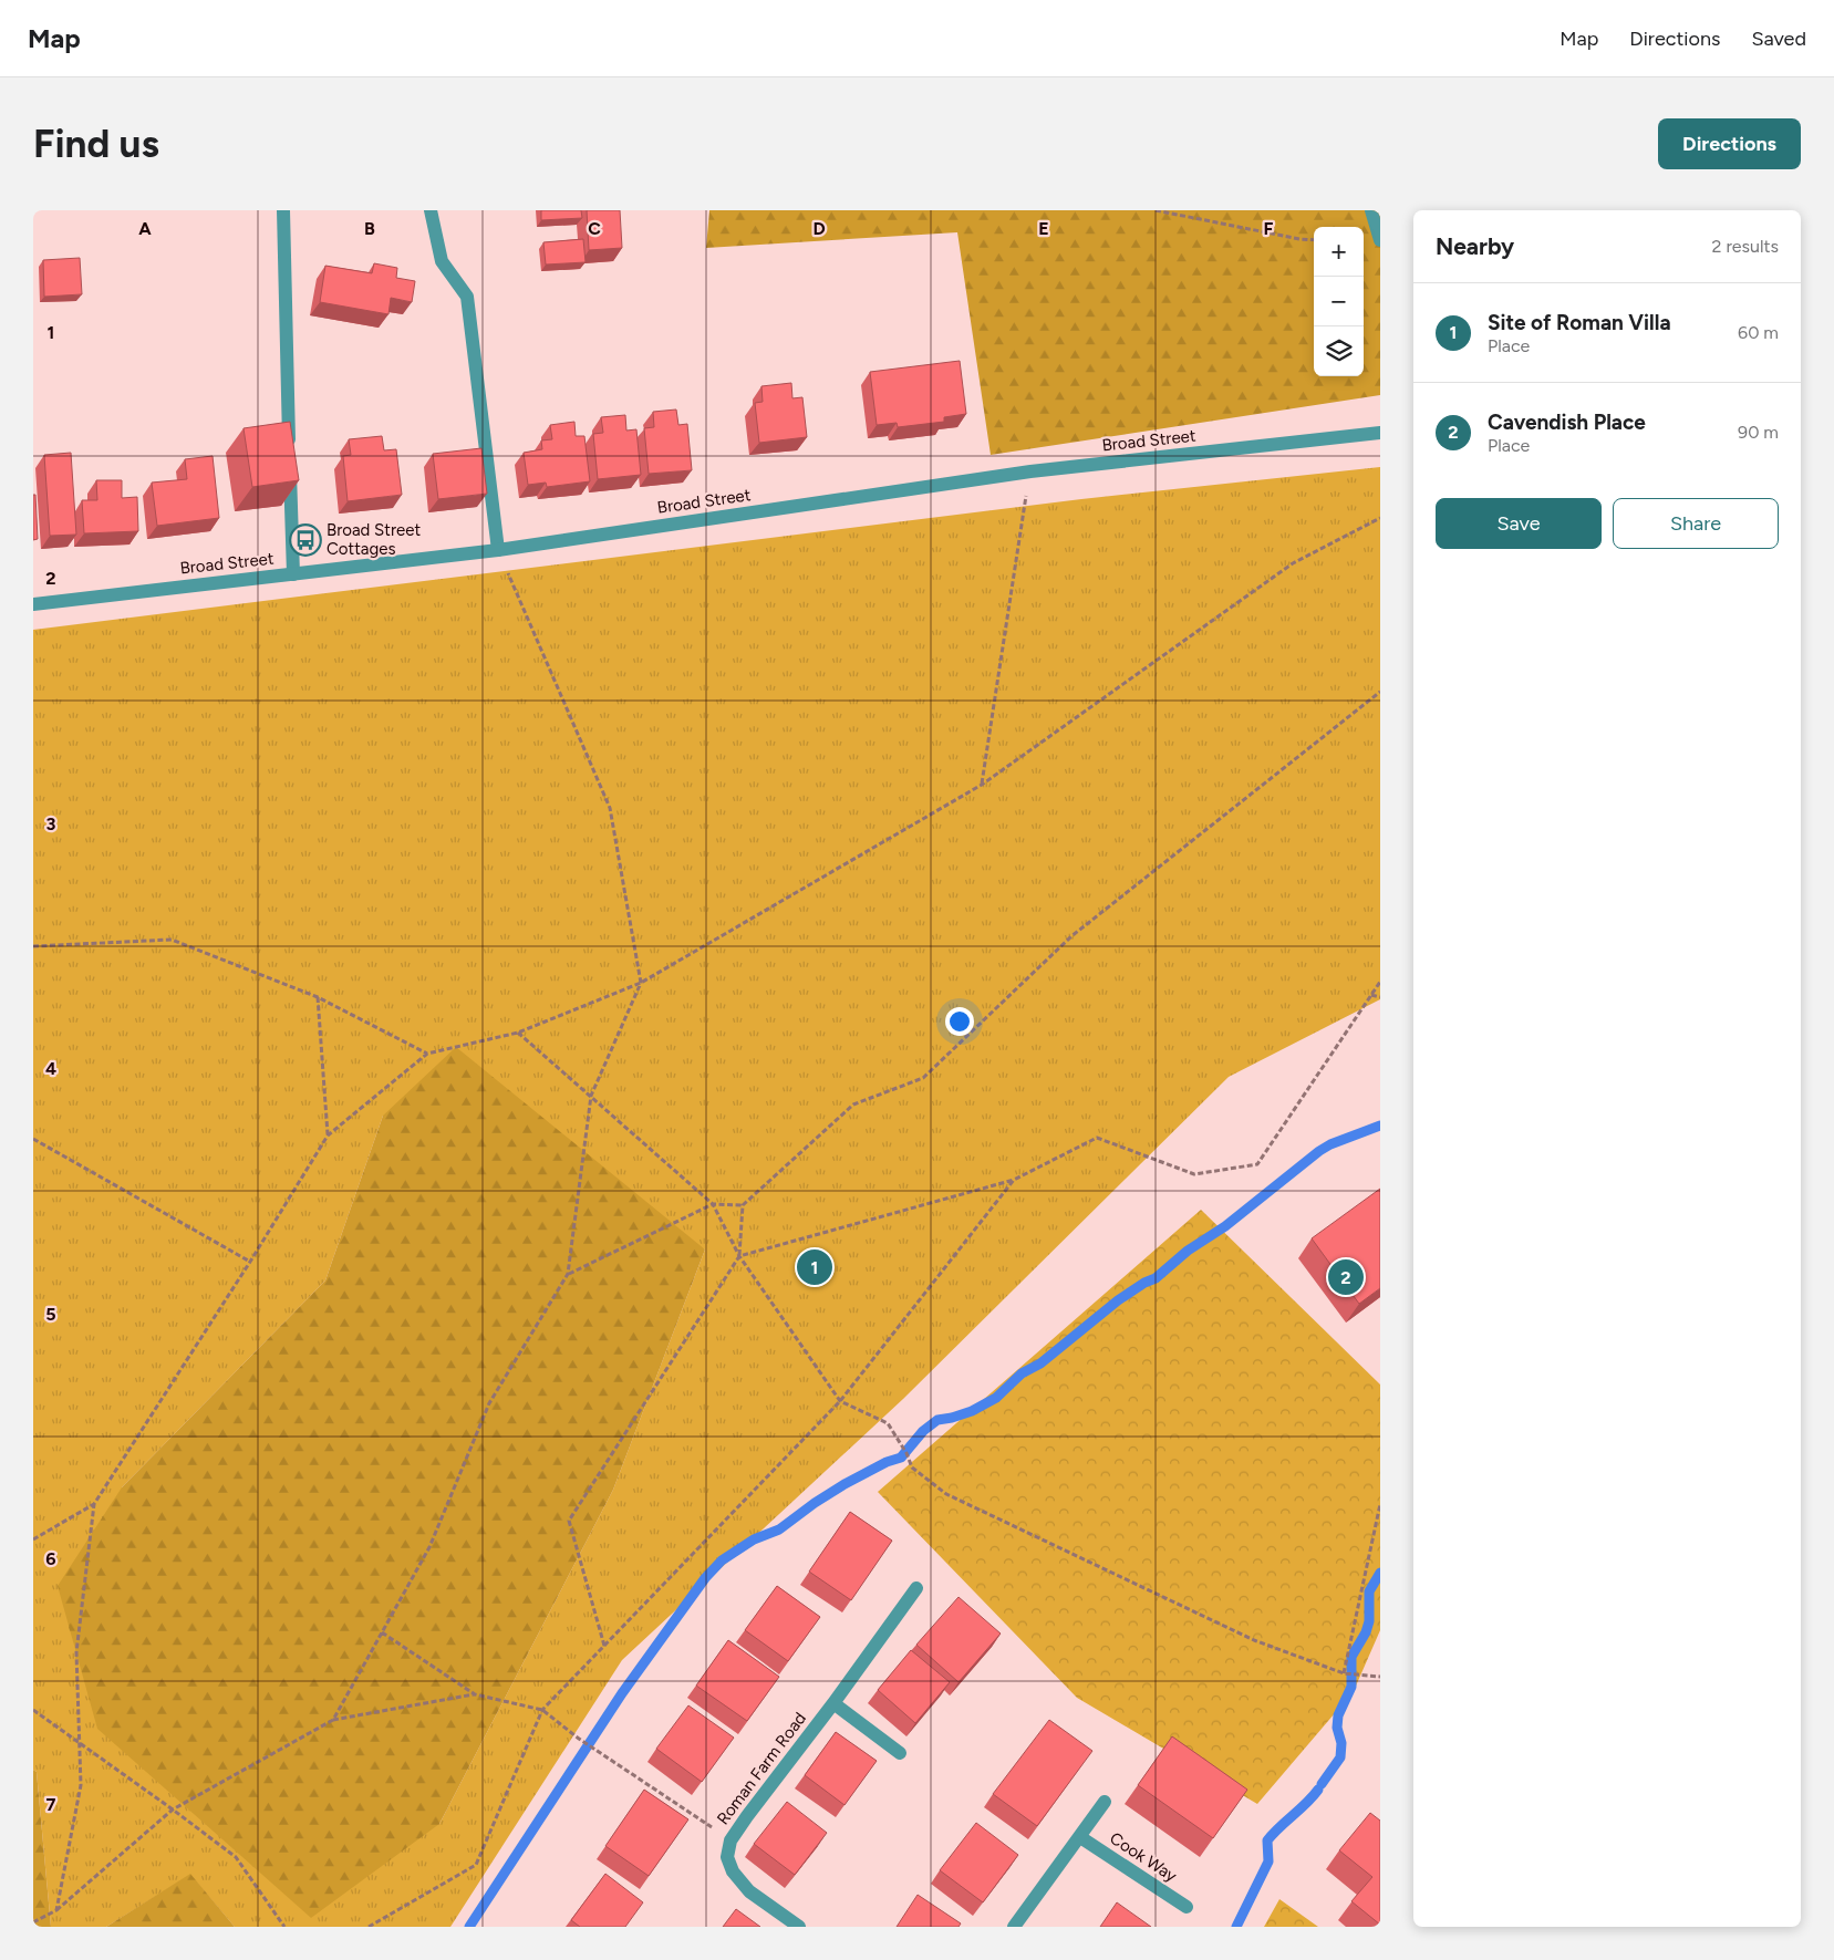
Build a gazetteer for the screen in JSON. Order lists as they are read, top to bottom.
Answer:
{
  "streets": {
    "street": ["Broad Street", "Roman Farm Road", "Cook Way"]
  },
  "places": {
    "bus stop": ["Broad Street Cottages"]
  },
  "page": {
    "header": "Map",
    "nav": ["Map", "Directions", "Saved"],
    "buttons": [
      "Directions",
      ["Save", "Share"]
    ],
    "title": "Find us",
    "heading": ["Nearby", "2 results"],
    "map_buttons": ["+", "−"],
    "list": [
      {
        "mark": "1",
        "name": "Site of Roman Villa",
        "note": "Place",
        "value": "60 m"
      },
      {
        "mark": "2",
        "name": "Cavendish Place",
        "note": "Place",
        "value": "90 m"
      }
    ],
    "pins": ["1", "2"]
  },
  "grid": {
    "columns": [
      "A",
      "B",
      "C",
      "D",
      "E",
      "F"
    ],
    "rows": [
      "1",
      "2",
      "3",
      "4",
      "5",
      "6",
      "7"
    ]
  }
}
